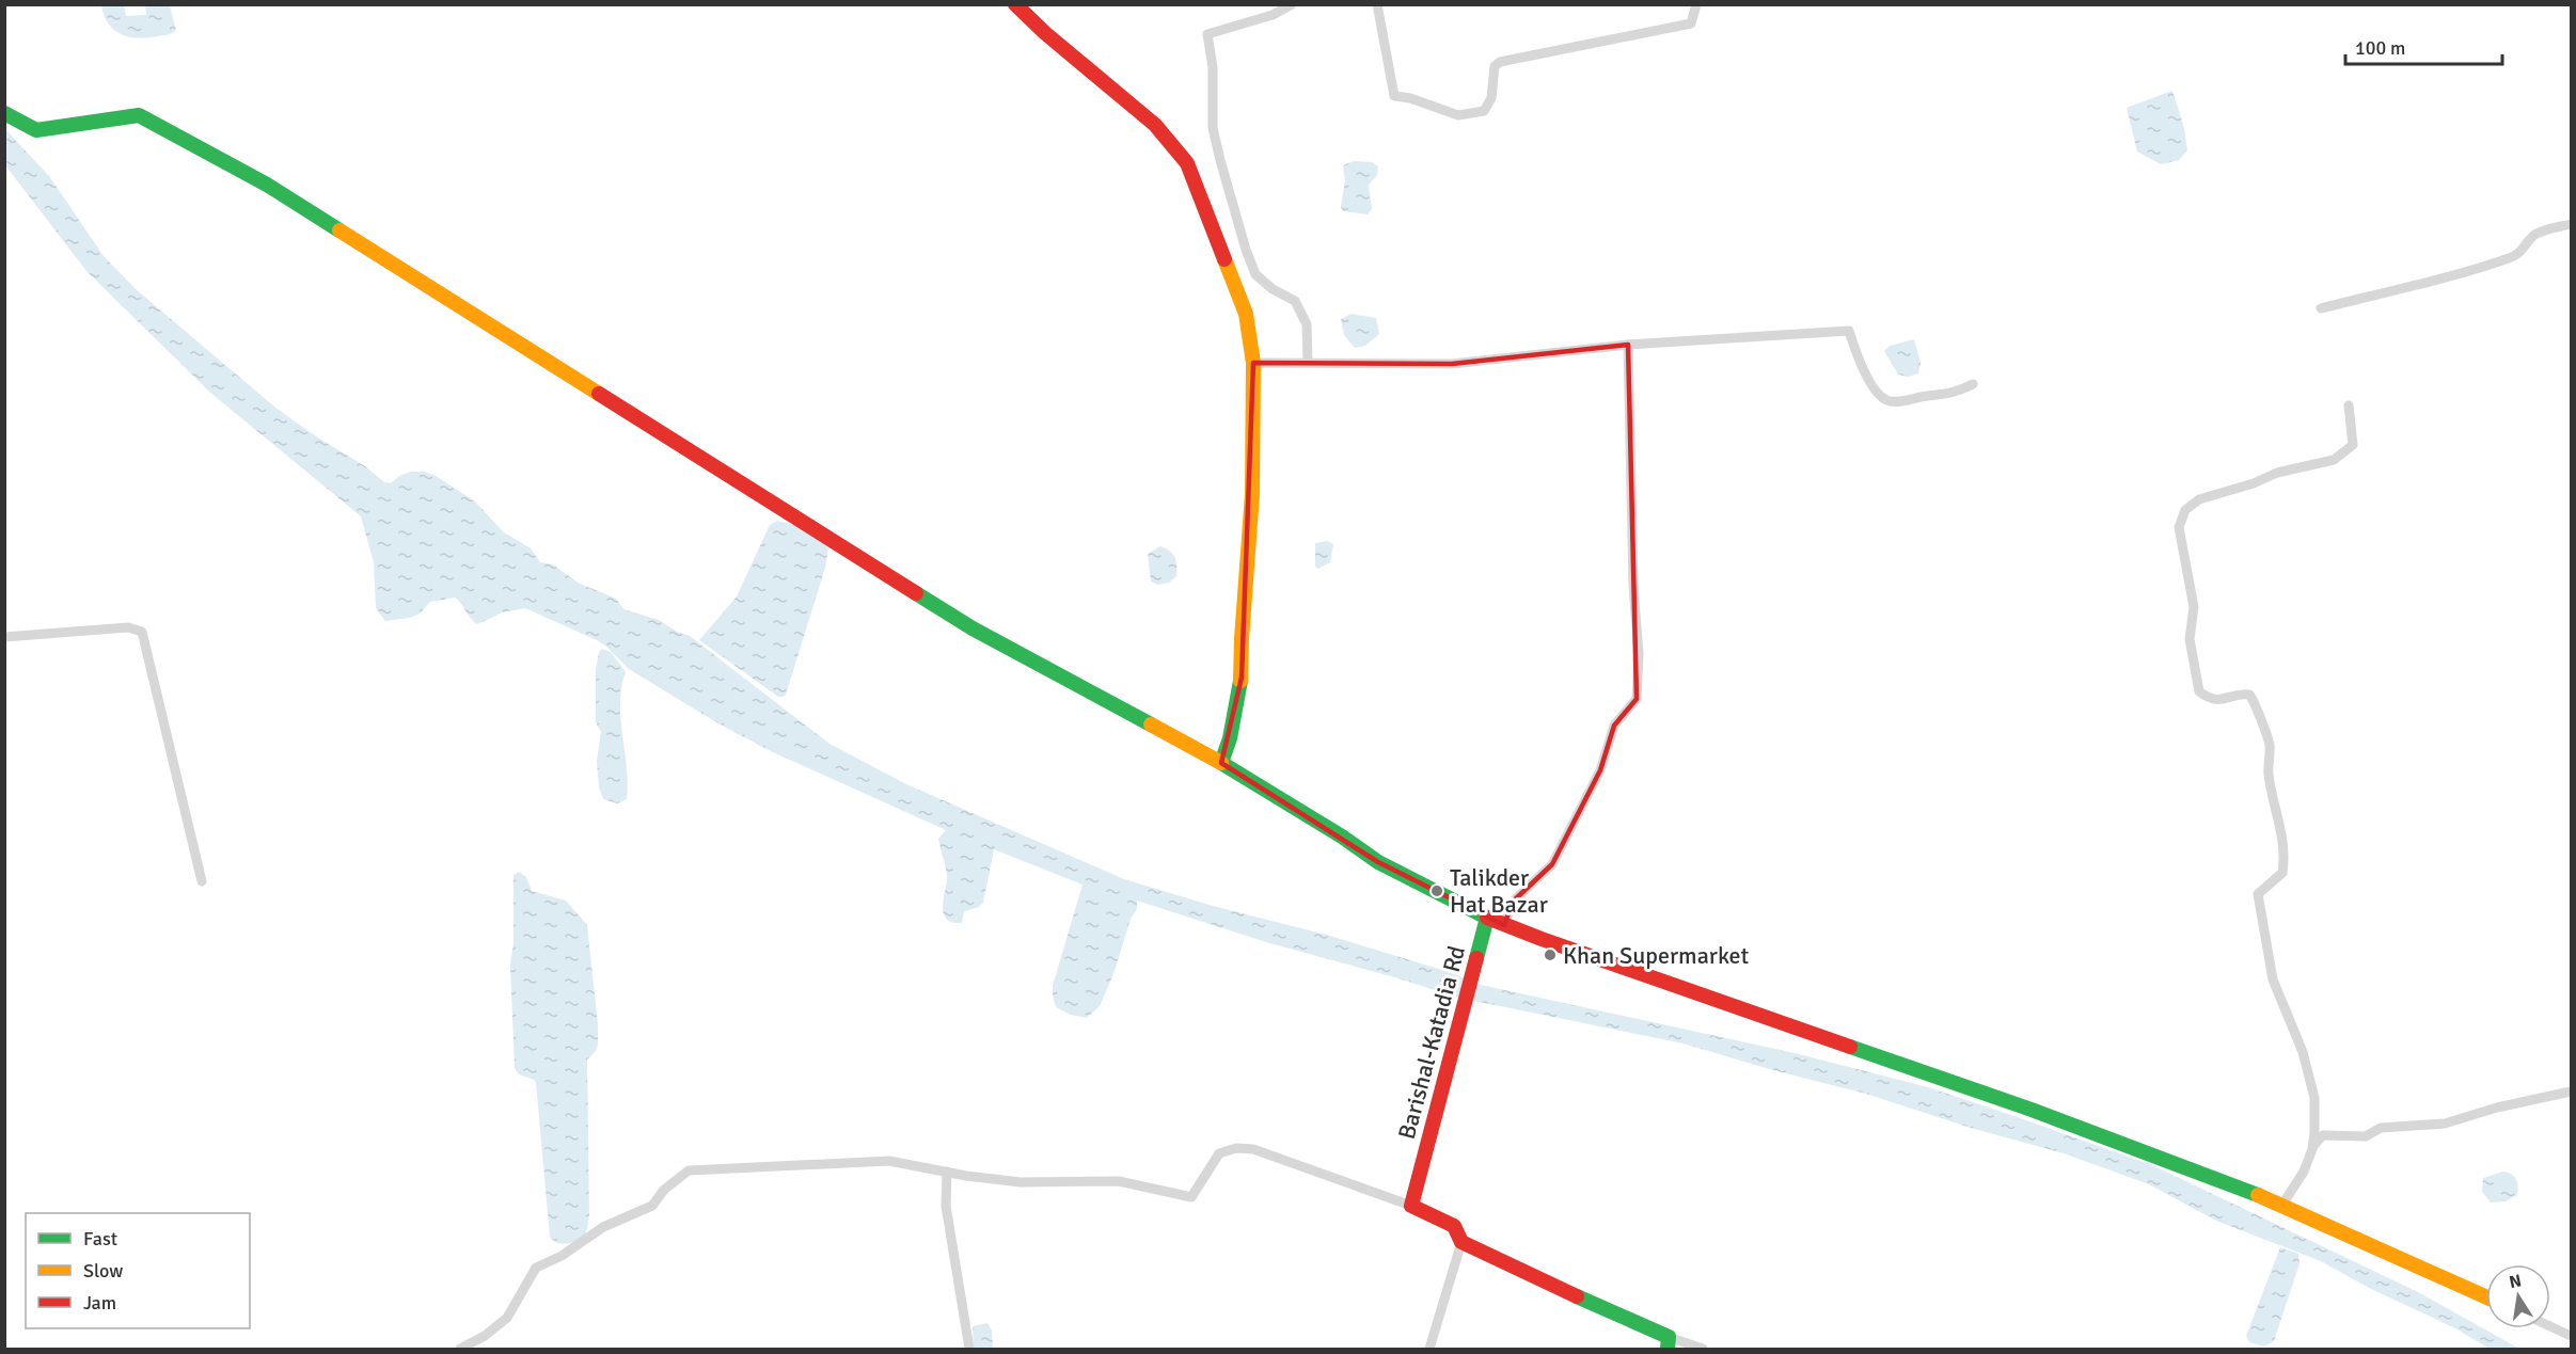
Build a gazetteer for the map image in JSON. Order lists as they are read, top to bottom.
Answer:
{
  "streets": {
    "street": ["Barishal-Katadia Rd"]
  },
  "places": ["Talikder Hat Bazar", "Khan Supermarket"],
  "legend": ["Fast", "Slow", "Jam"],
  "scale_bar": "100 m",
  "north": "top"
}
